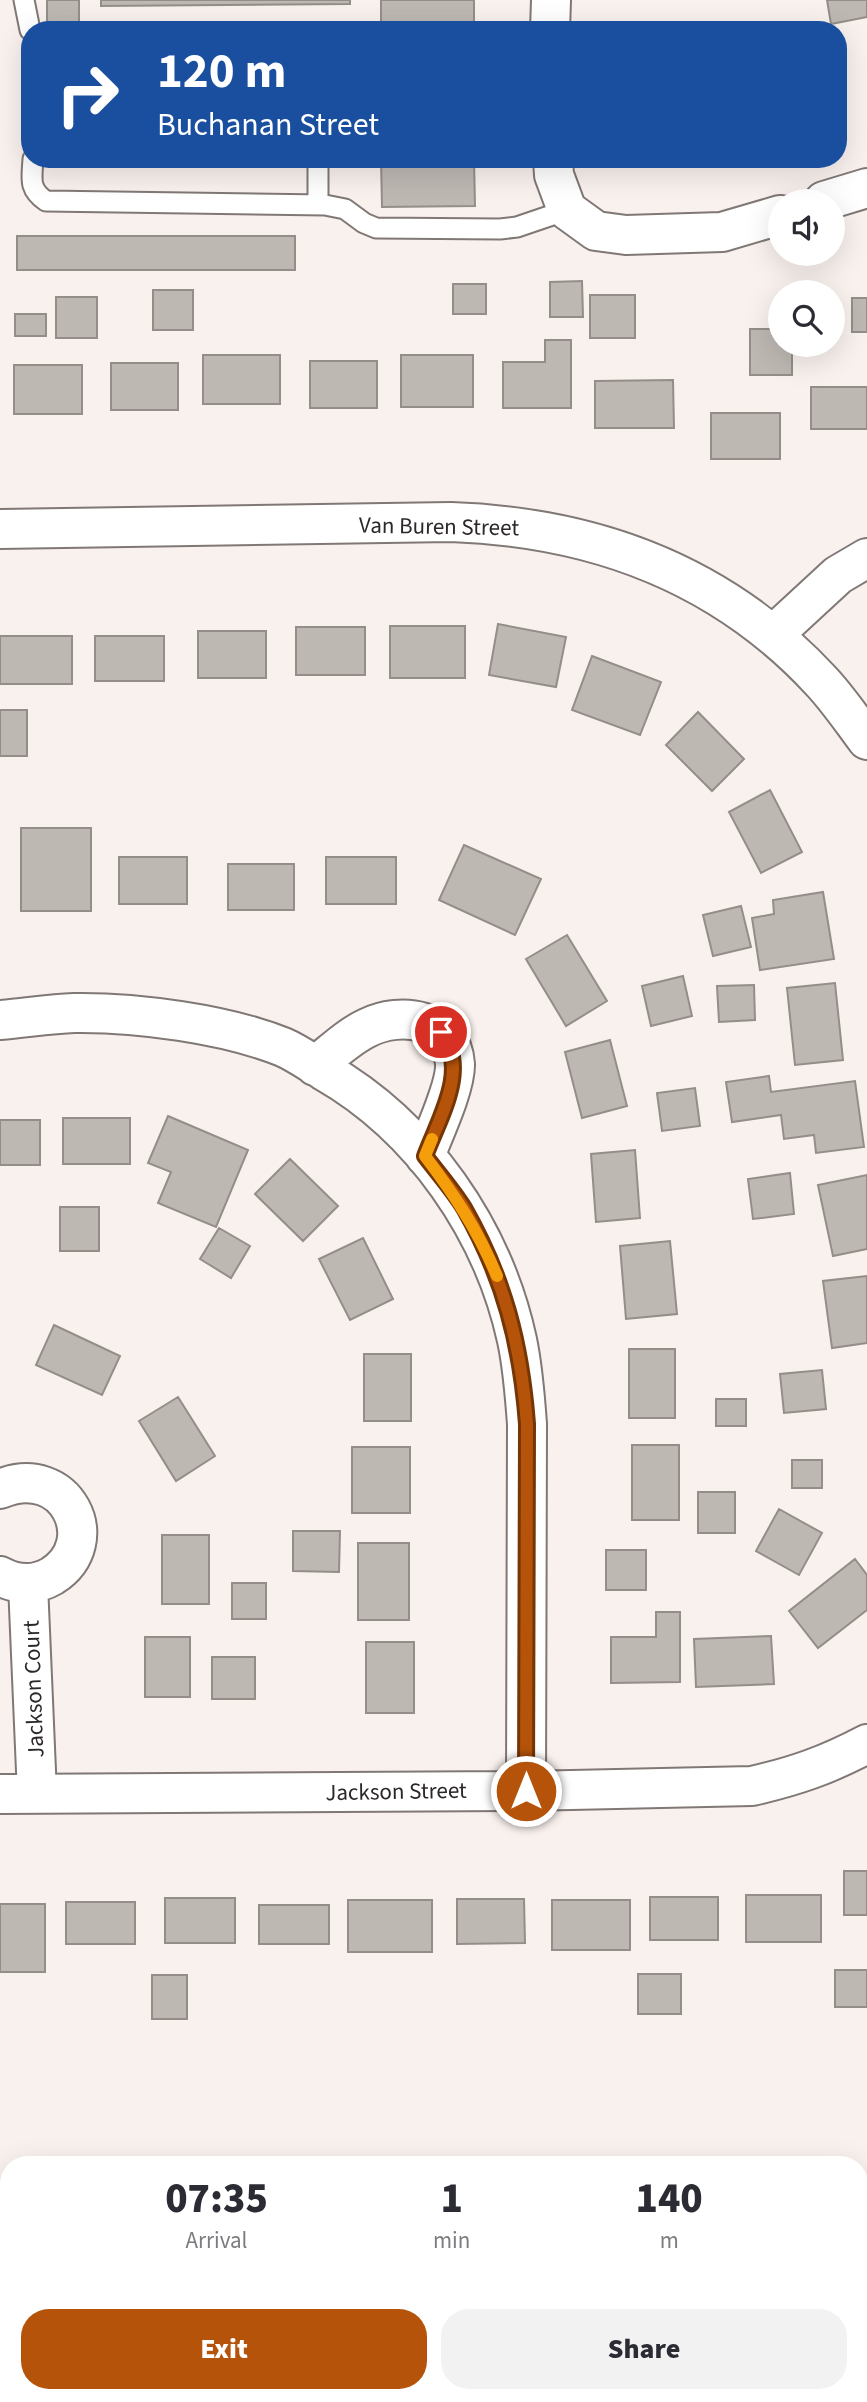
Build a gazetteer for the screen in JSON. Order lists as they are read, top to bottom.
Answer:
{
  "streets": {
    "street": ["Van Buren Street", "Jackson Court", "Jackson Street"]
  },
  "crossings": [
    ["Jackson Court", "Jackson Street"]
  ],
  "page": {
    "turn": ["120 m", "Buchanan Street"],
    "eta": [
      "07:35",
      "Arrival",
      "1",
      "min",
      "140",
      "m"
    ],
    "buttons": ["Exit", "Share"]
  }
}
